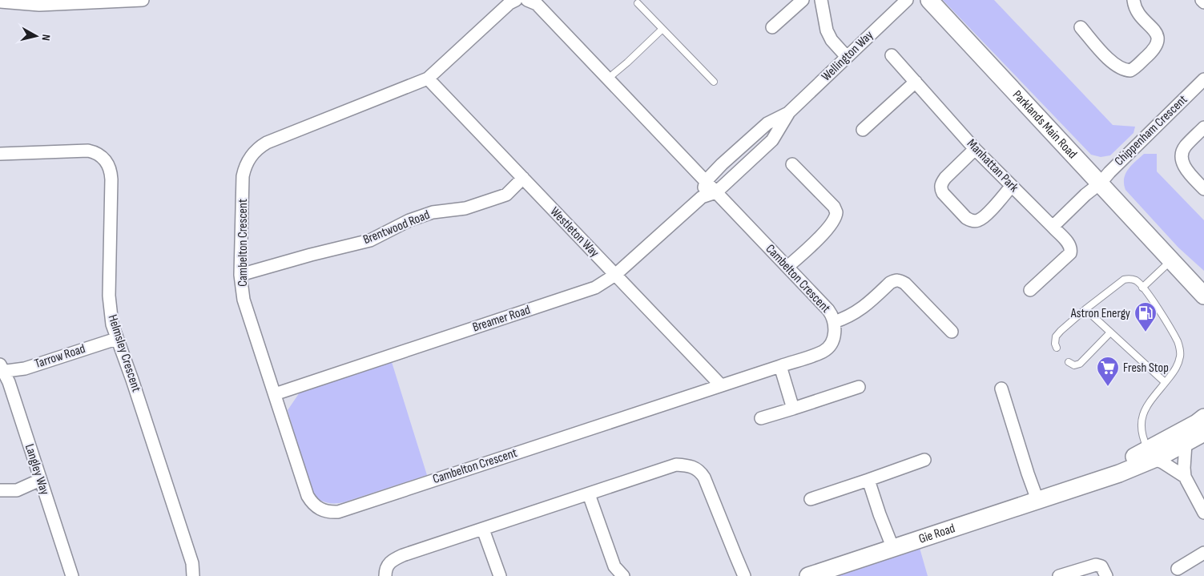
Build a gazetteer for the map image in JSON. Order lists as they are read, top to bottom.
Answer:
{
  "streets": {
    "street": [
      "Wellington Way",
      "Parklands Main Road",
      "Chippenham Crescent",
      "Manhattan Park",
      "Brentwood Road",
      "Westleton Way",
      "Cambelton Crescent",
      "Breamer Road",
      "Helmsley Crescent",
      "Tarrow Road",
      "Langley Way",
      "Gie Road"
    ]
  },
  "crossings": [
    ["Wellington Way", "Cambelton Crescent"],
    ["Wellington Way", "Breamer Road"],
    ["Parklands Main Road", "Chippenham Crescent"],
    ["Brentwood Road", "Westleton Way"],
    ["Brentwood Road", "Cambelton Crescent"],
    ["Westleton Way", "Cambelton Crescent"],
    ["Westleton Way", "Breamer Road"],
    ["Cambelton Crescent", "Breamer Road"],
    ["Helmsley Crescent", "Tarrow Road"],
    ["Tarrow Road", "Langley Way"]
  ],
  "places": {
    "fuel station": ["Astron Energy"],
    "supermarket": ["Fresh Stop"]
  },
  "north": "right"
}
